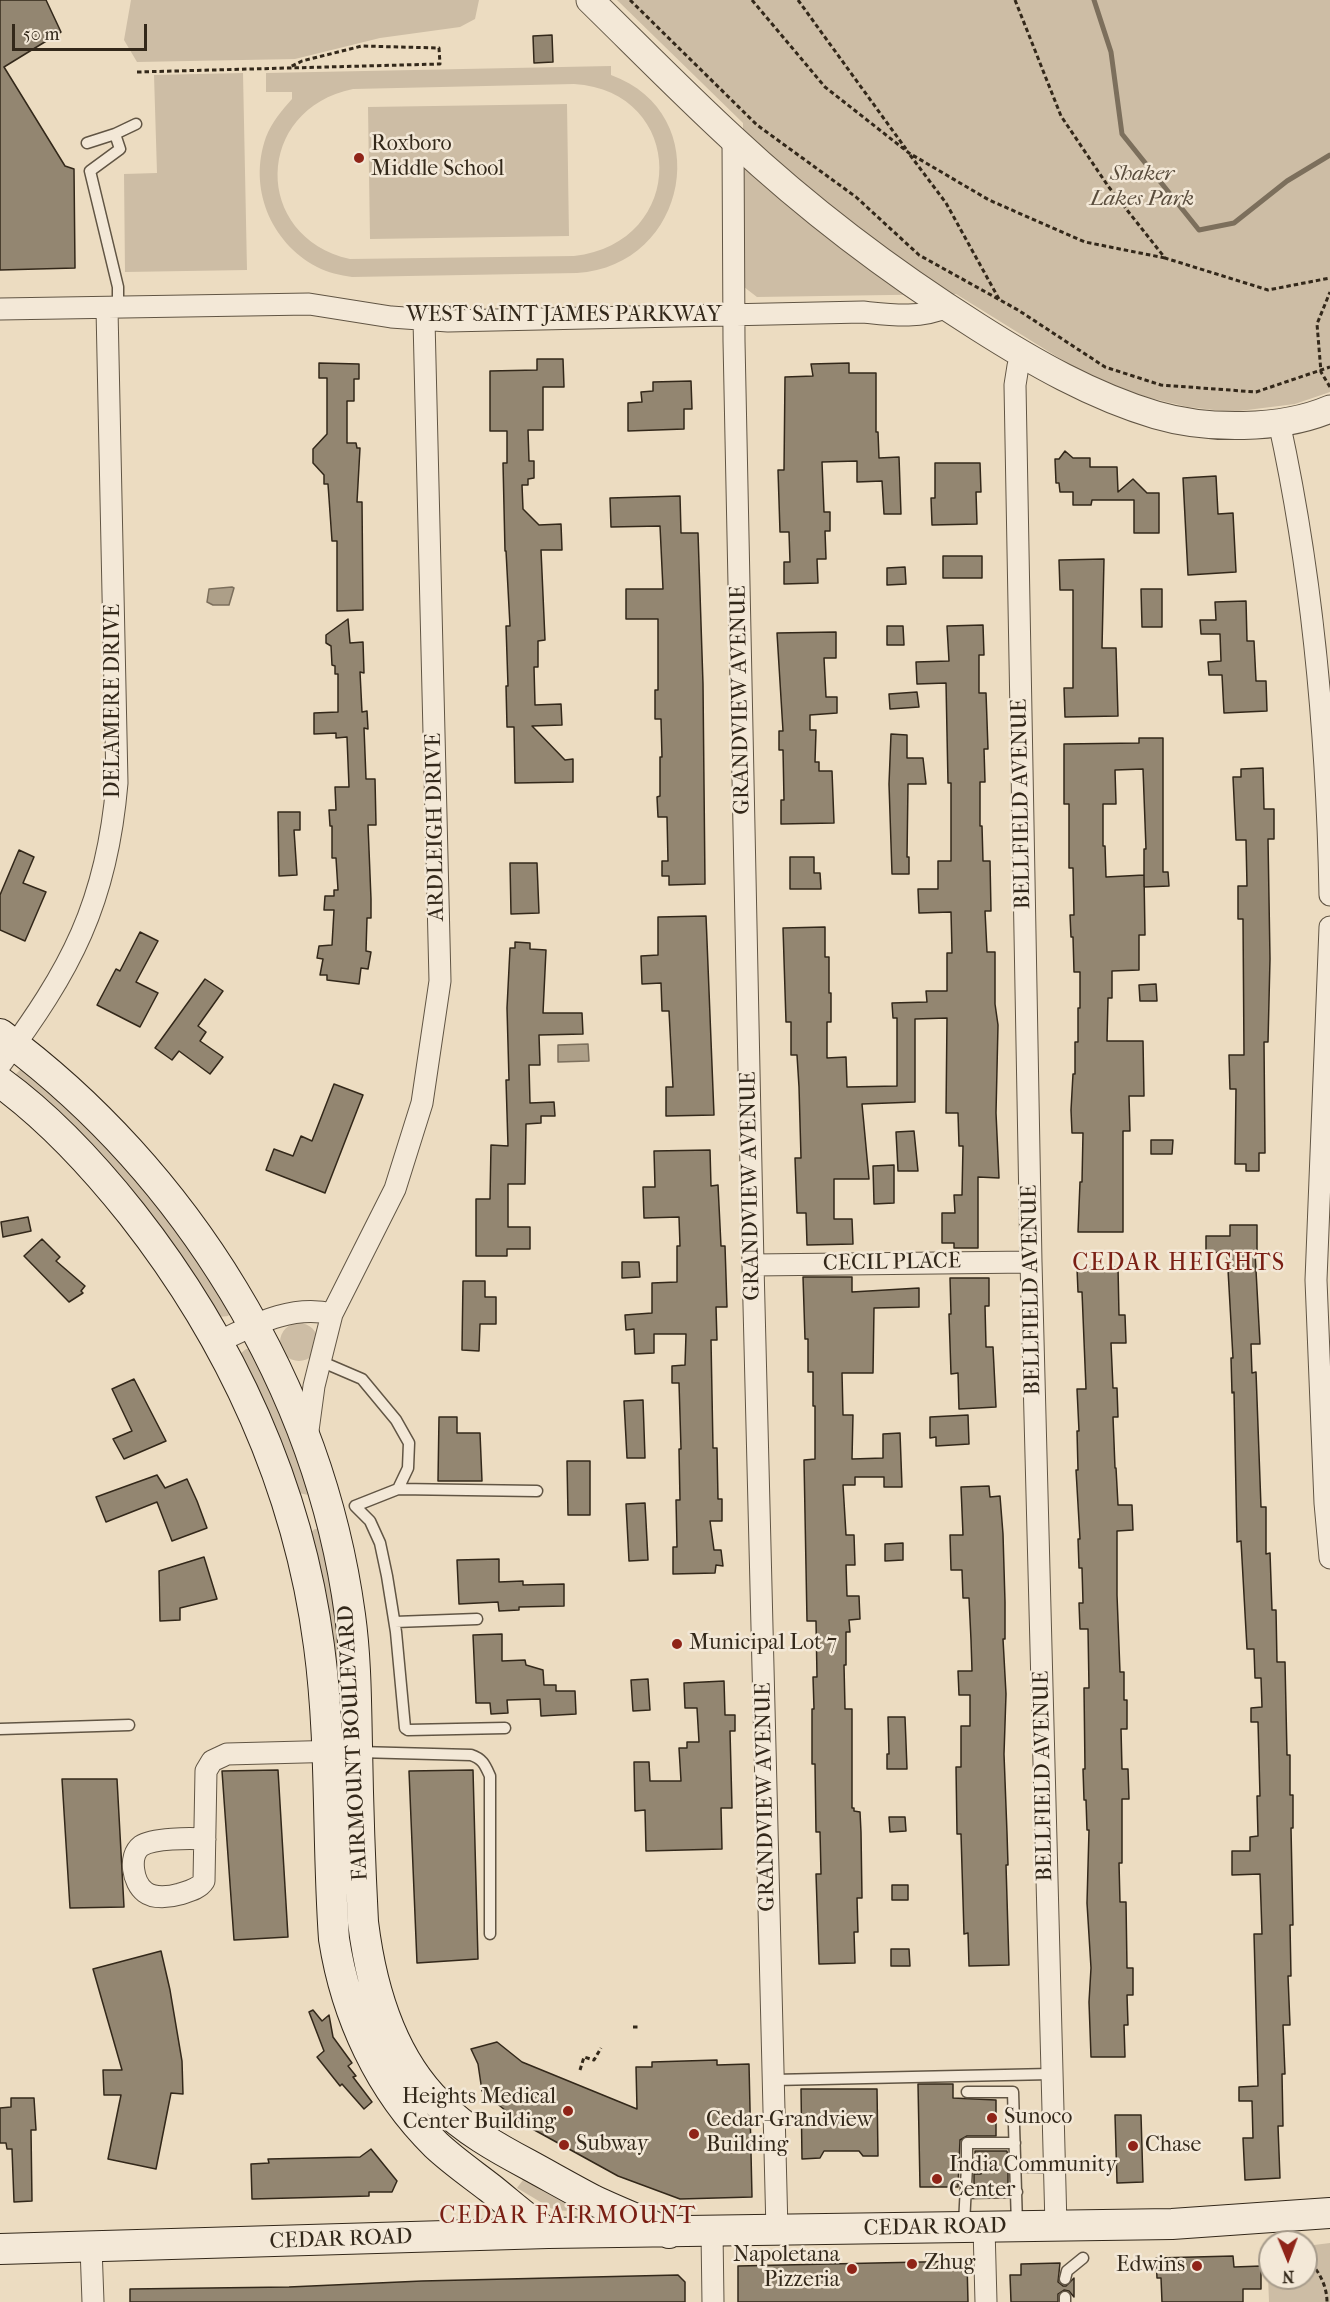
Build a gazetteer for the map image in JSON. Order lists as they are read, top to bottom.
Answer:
{
  "streets": {
    "main road": ["FAIRMOUNT BOULEVARD", "CEDAR ROAD"],
    "street": [
      "WEST SAINT JAMES PARKWAY",
      "GRANDVIEW AVENUE",
      "DELAMERE DRIVE",
      "BELLFIELD AVENUE",
      "ARDLEIGH DRIVE",
      "CECIL PLACE"
    ]
  },
  "crossings": [
    ["WEST SAINT JAMES PARKWAY", "GRANDVIEW AVENUE"],
    ["WEST SAINT JAMES PARKWAY", "DELAMERE DRIVE"],
    ["WEST SAINT JAMES PARKWAY", "ARDLEIGH DRIVE"],
    ["GRANDVIEW AVENUE", "CECIL PLACE"],
    ["GRANDVIEW AVENUE", "CEDAR ROAD"],
    ["DELAMERE DRIVE", "FAIRMOUNT BOULEVARD"],
    ["BELLFIELD AVENUE", "CECIL PLACE"],
    ["BELLFIELD AVENUE", "CEDAR ROAD"],
    ["ARDLEIGH DRIVE", "FAIRMOUNT BOULEVARD"],
    ["FAIRMOUNT BOULEVARD", "CEDAR ROAD"]
  ],
  "districts": ["CEDAR HEIGHTS", "CEDAR FAIRMOUNT"],
  "parks": ["Shaker Lakes Park"],
  "places": [
    "Roxboro Middle School",
    "Municipal Lot 7",
    "Heights Medical Center Building",
    "Sunoco",
    "Cedar-Grandview Building",
    "Subway",
    "Chase",
    "India Community Center",
    "Zhug",
    "Edwins",
    "Napoletana Pizzeria"
  ],
  "scale_bar": "50 m",
  "north": "bottom"
}
